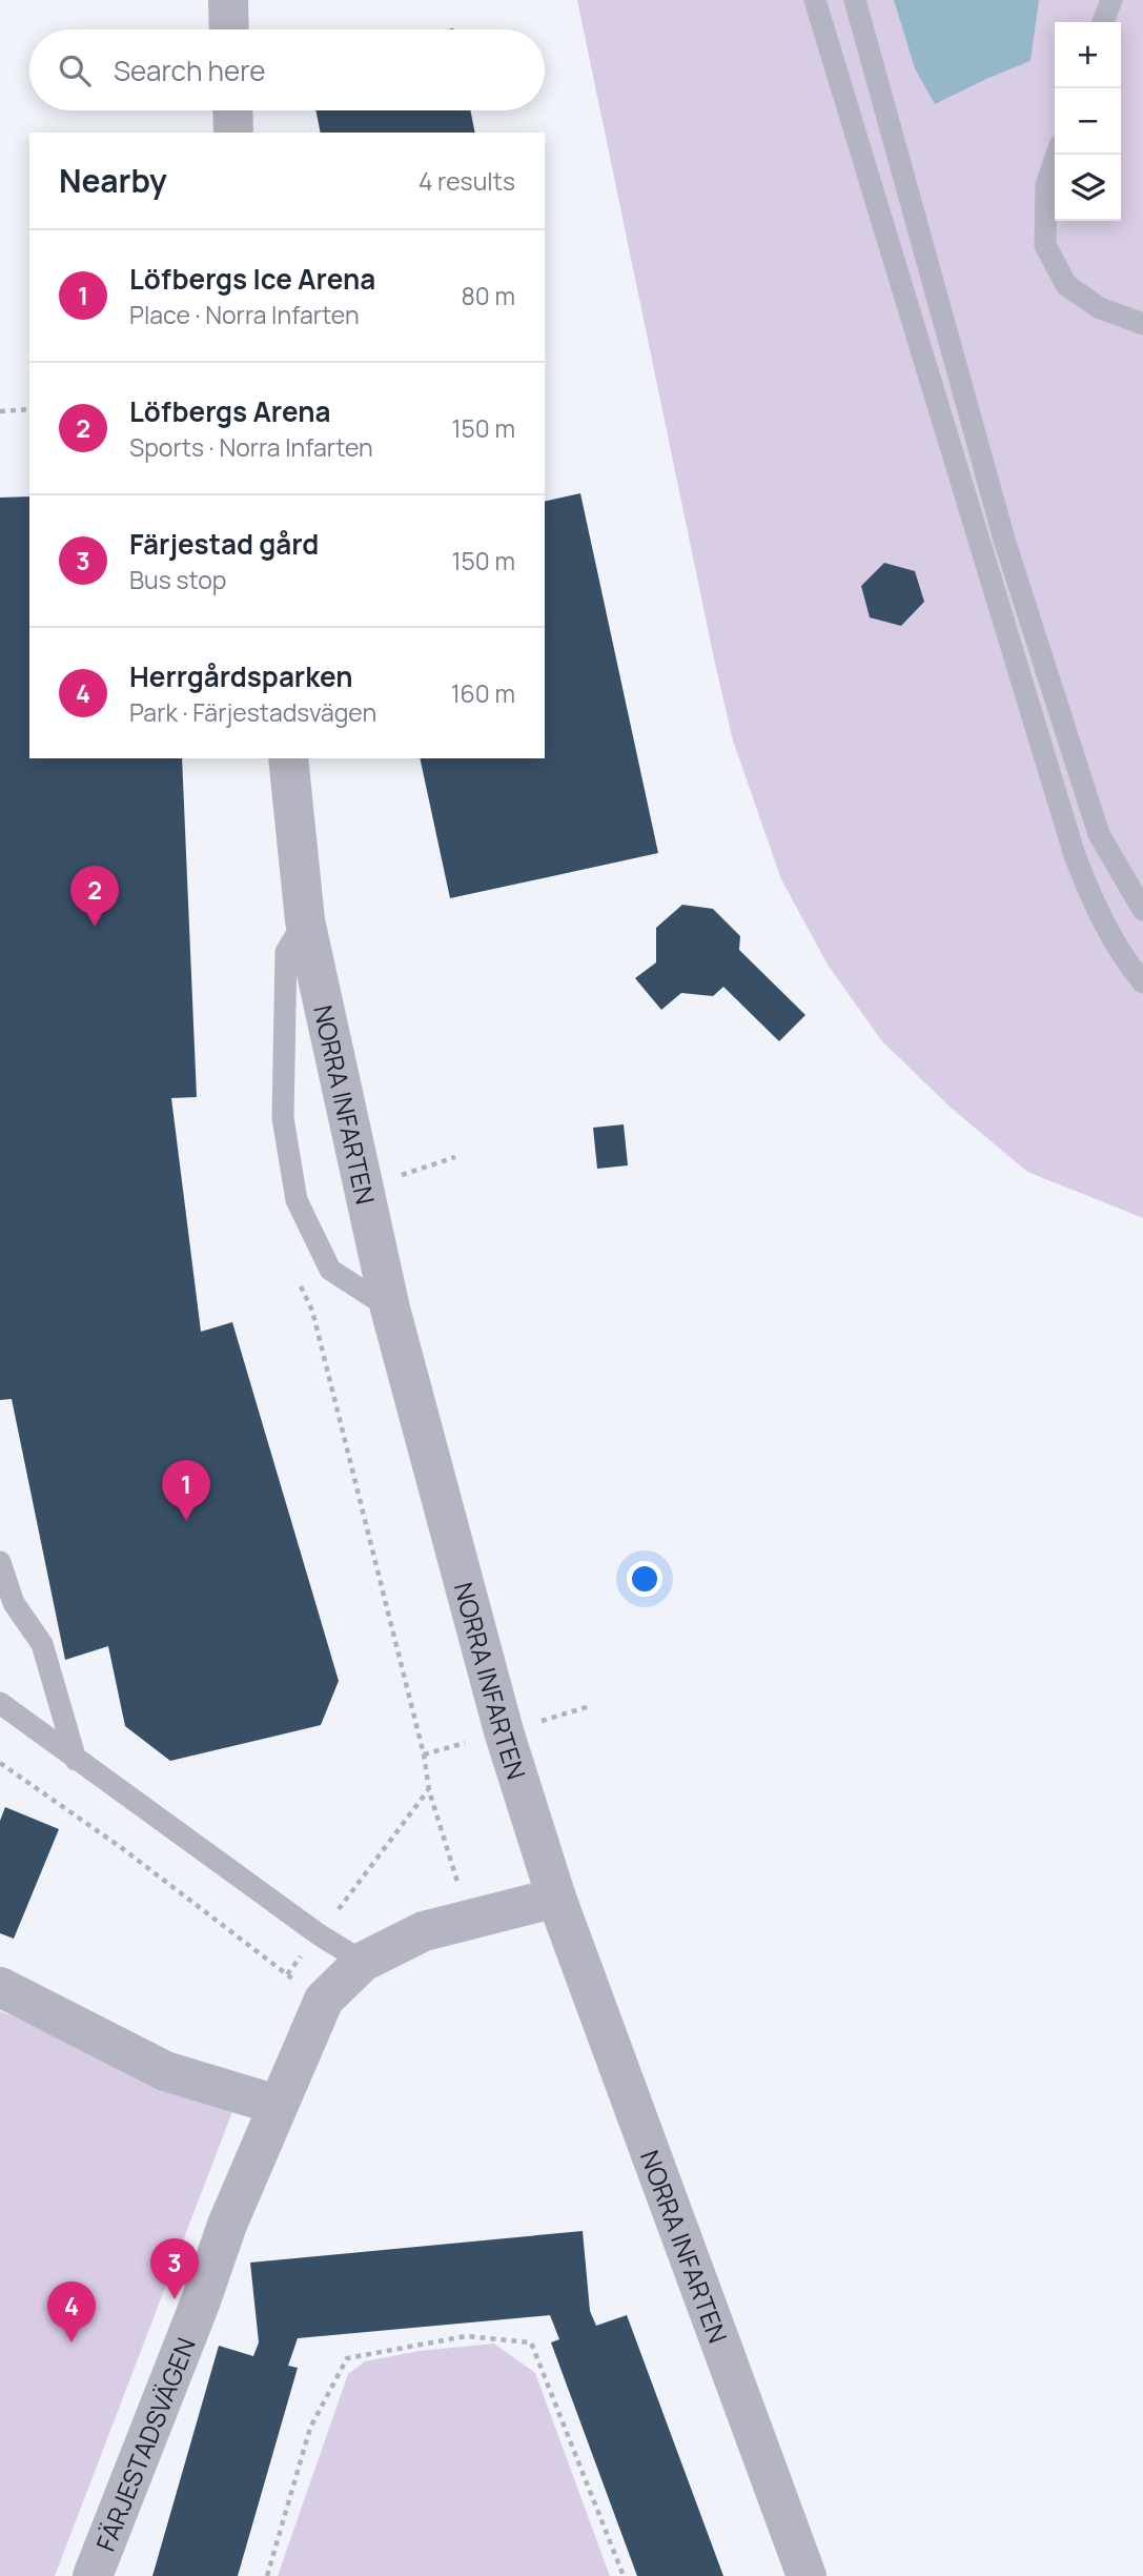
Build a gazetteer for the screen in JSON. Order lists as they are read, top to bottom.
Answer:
{
  "streets": {
    "street": ["NORRA INFARTEN", "FÄRJESTADSVÄGEN"]
  },
  "crossings": [
    ["NORRA INFARTEN", "FÄRJESTADSVÄGEN"]
  ],
  "page": {
    "map_buttons": ["+", "−"],
    "search": "Search here",
    "heading": ["Nearby", "4 results"],
    "list": [
      {
        "mark": "1",
        "name": "Löfbergs Ice Arena",
        "note": "Place · Norra Infarten",
        "value": "80 m"
      },
      {
        "mark": "2",
        "name": "Löfbergs Arena",
        "note": "Sports · Norra Infarten",
        "value": "150 m"
      },
      {
        "mark": "3",
        "name": "Färjestad gård",
        "note": "Bus stop",
        "value": "150 m"
      },
      {
        "mark": "4",
        "name": "Herrgårdsparken",
        "note": "Park · Färjestadsvägen",
        "value": "160 m"
      }
    ],
    "pins": [
      "2",
      "1",
      "3",
      "4"
    ]
  }
}
